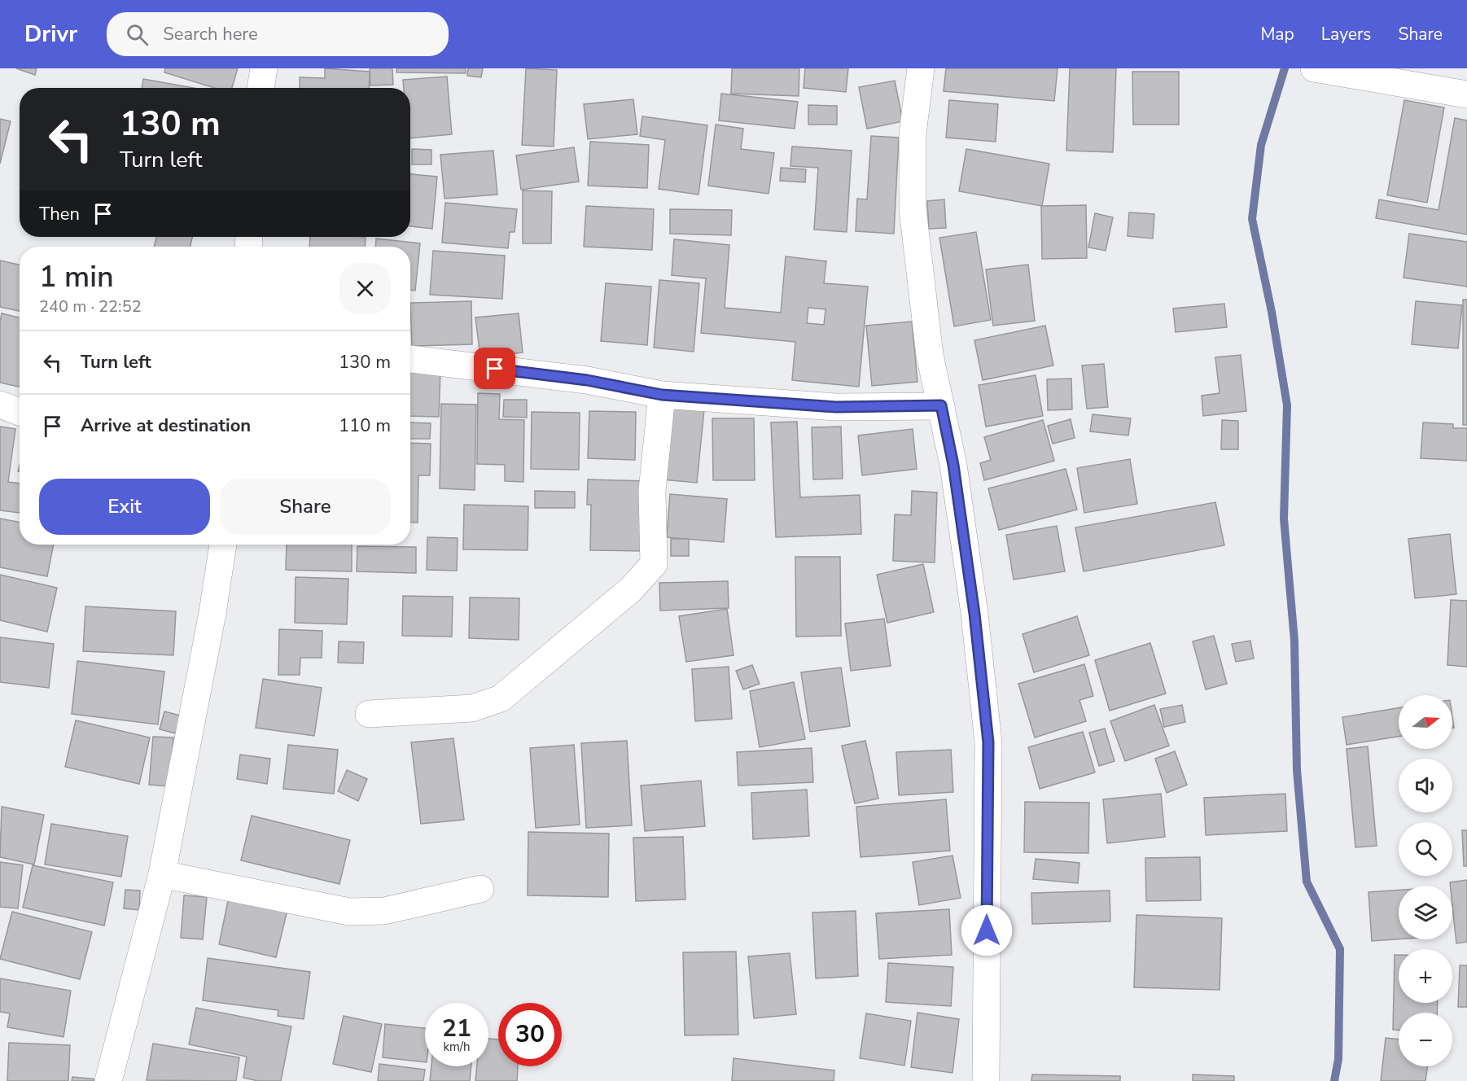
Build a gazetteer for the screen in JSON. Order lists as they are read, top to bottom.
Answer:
{
  "north": "right",
  "page": {
    "header": "Drivr",
    "search": "Search here",
    "nav": ["Map", "Layers", "Share"],
    "turn": ["130 m", "Turn left"],
    "then": "Then",
    "heading": ["1 min", "240 m · 22:52"],
    "list": [
      {
        "name": "Turn left",
        "value": "130 m"
      },
      {
        "name": "Arrive at destination",
        "value": "110 m"
      }
    ],
    "buttons": ["Exit", "Share"],
    "map_buttons": ["+", "−"],
    "speed": "21 km/h",
    "limit": "30"
  }
}
